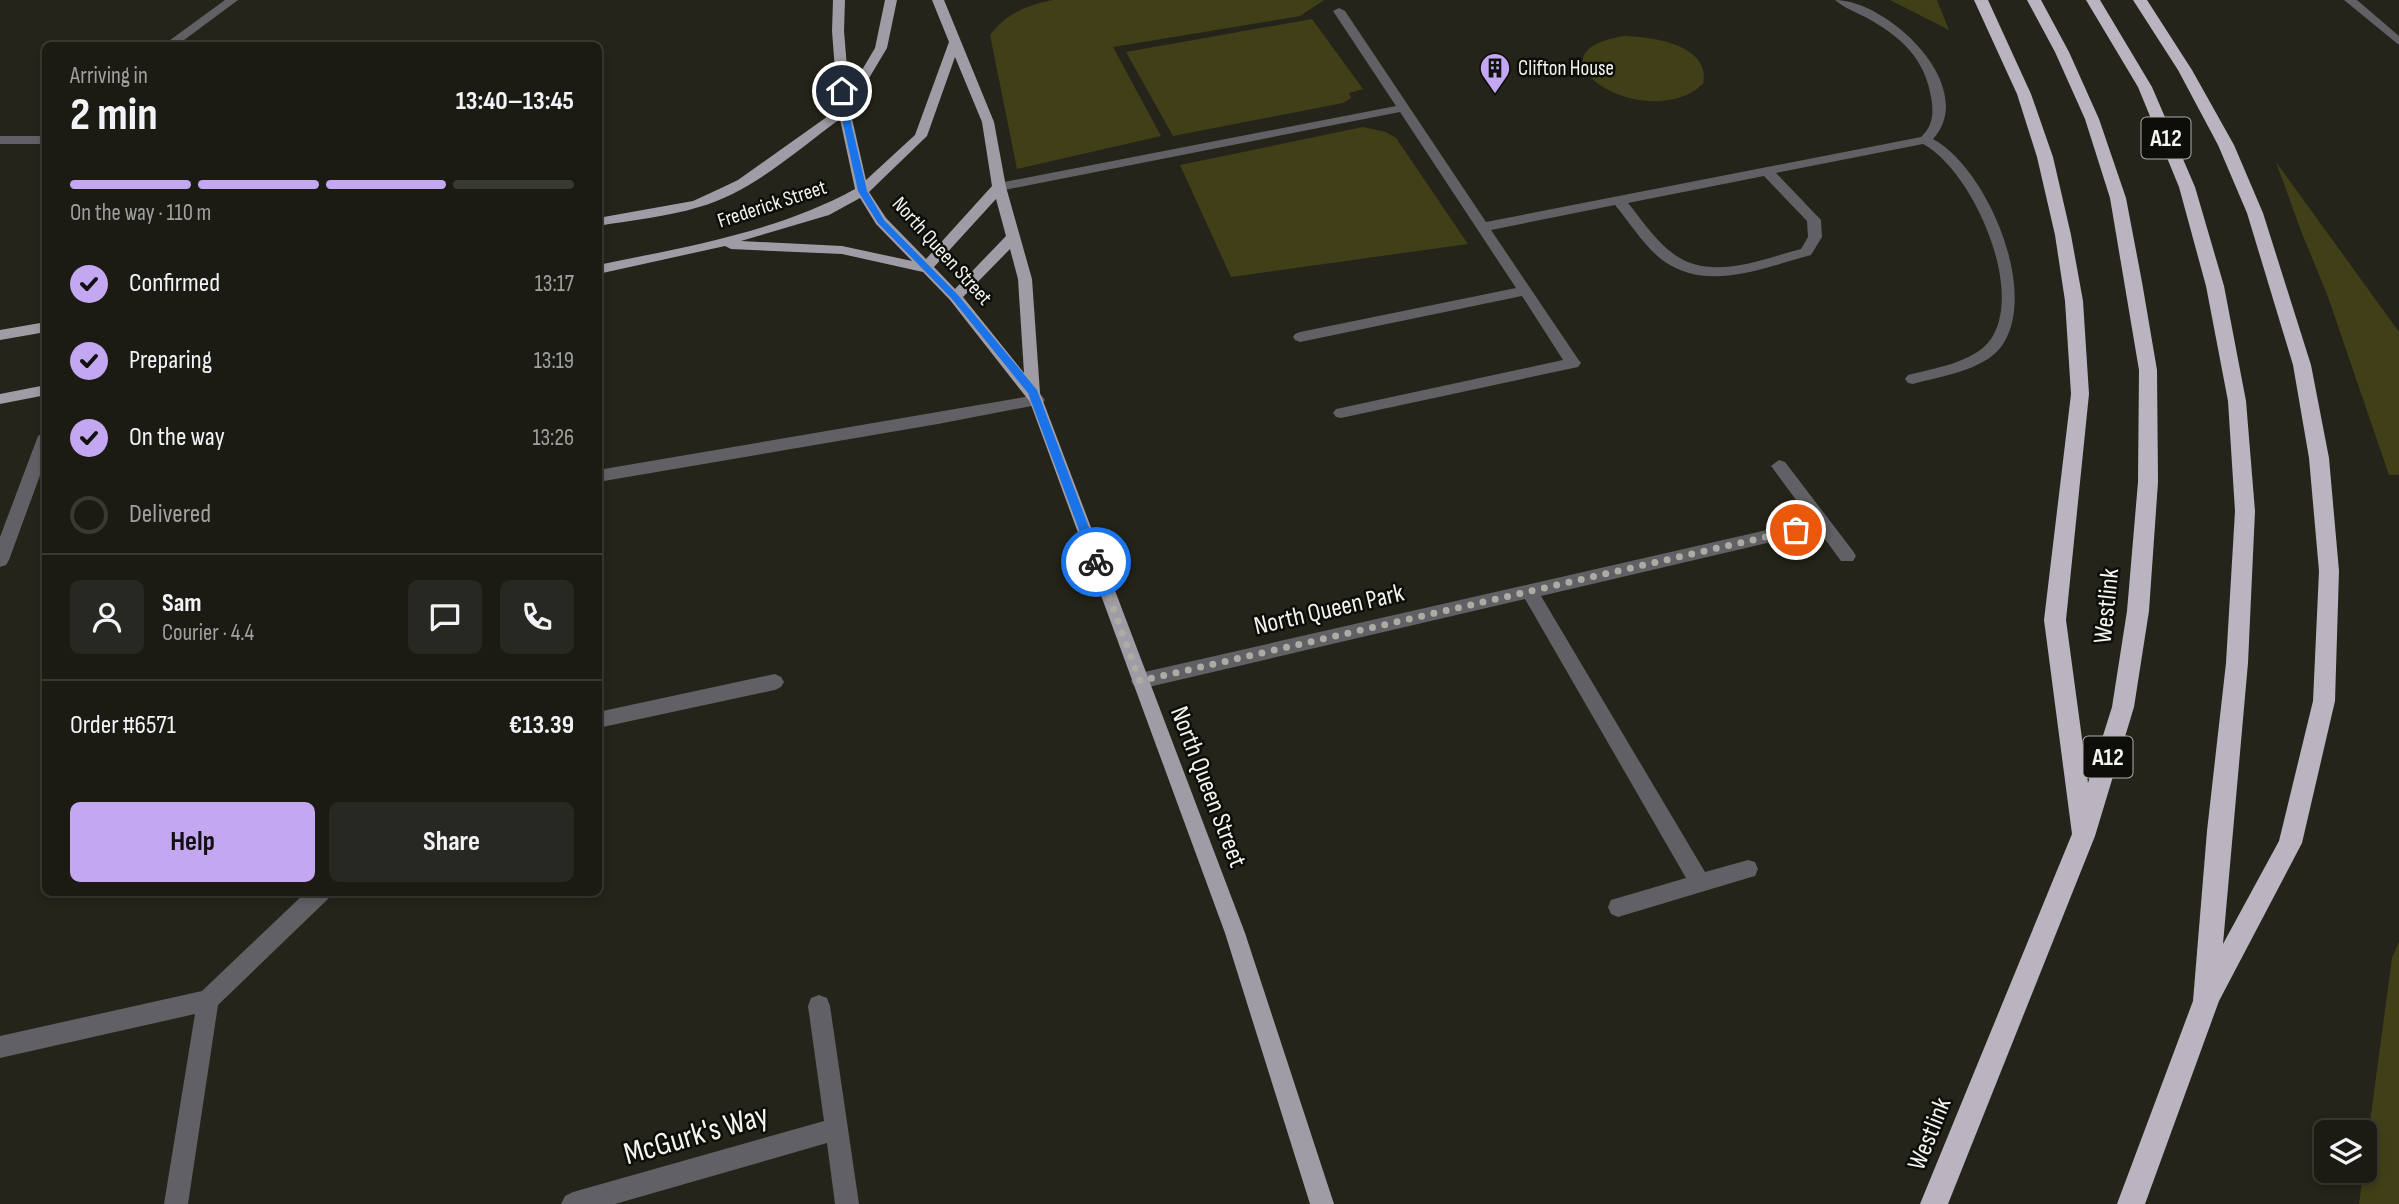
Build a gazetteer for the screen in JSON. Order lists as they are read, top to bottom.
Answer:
{
  "streets": {
    "highway": ["A12", "Westlink"],
    "main road": ["Frederick Street", "North Queen Street"],
    "street": ["North Queen Park", "McGurk's Way"]
  },
  "crossings": [
    ["Frederick Street", "North Queen Street"],
    ["North Queen Street", "North Queen Park"]
  ],
  "places": {
    "building": ["Clifton House"]
  },
  "page": {
    "heading": ["2 min", "Arriving in", "13:40–13:45"],
    "panel": [
      "Sam",
      "Courier · 4.4",
      "Order #6571",
      "€13.39"
    ],
    "bar": "On the way · 110 m",
    "list": [
      ["Confirmed", "13:17"],
      ["Preparing", "13:19"],
      ["On the way", "13:26"],
      "Delivered"
    ],
    "buttons": ["Help", "Share"]
  }
}
